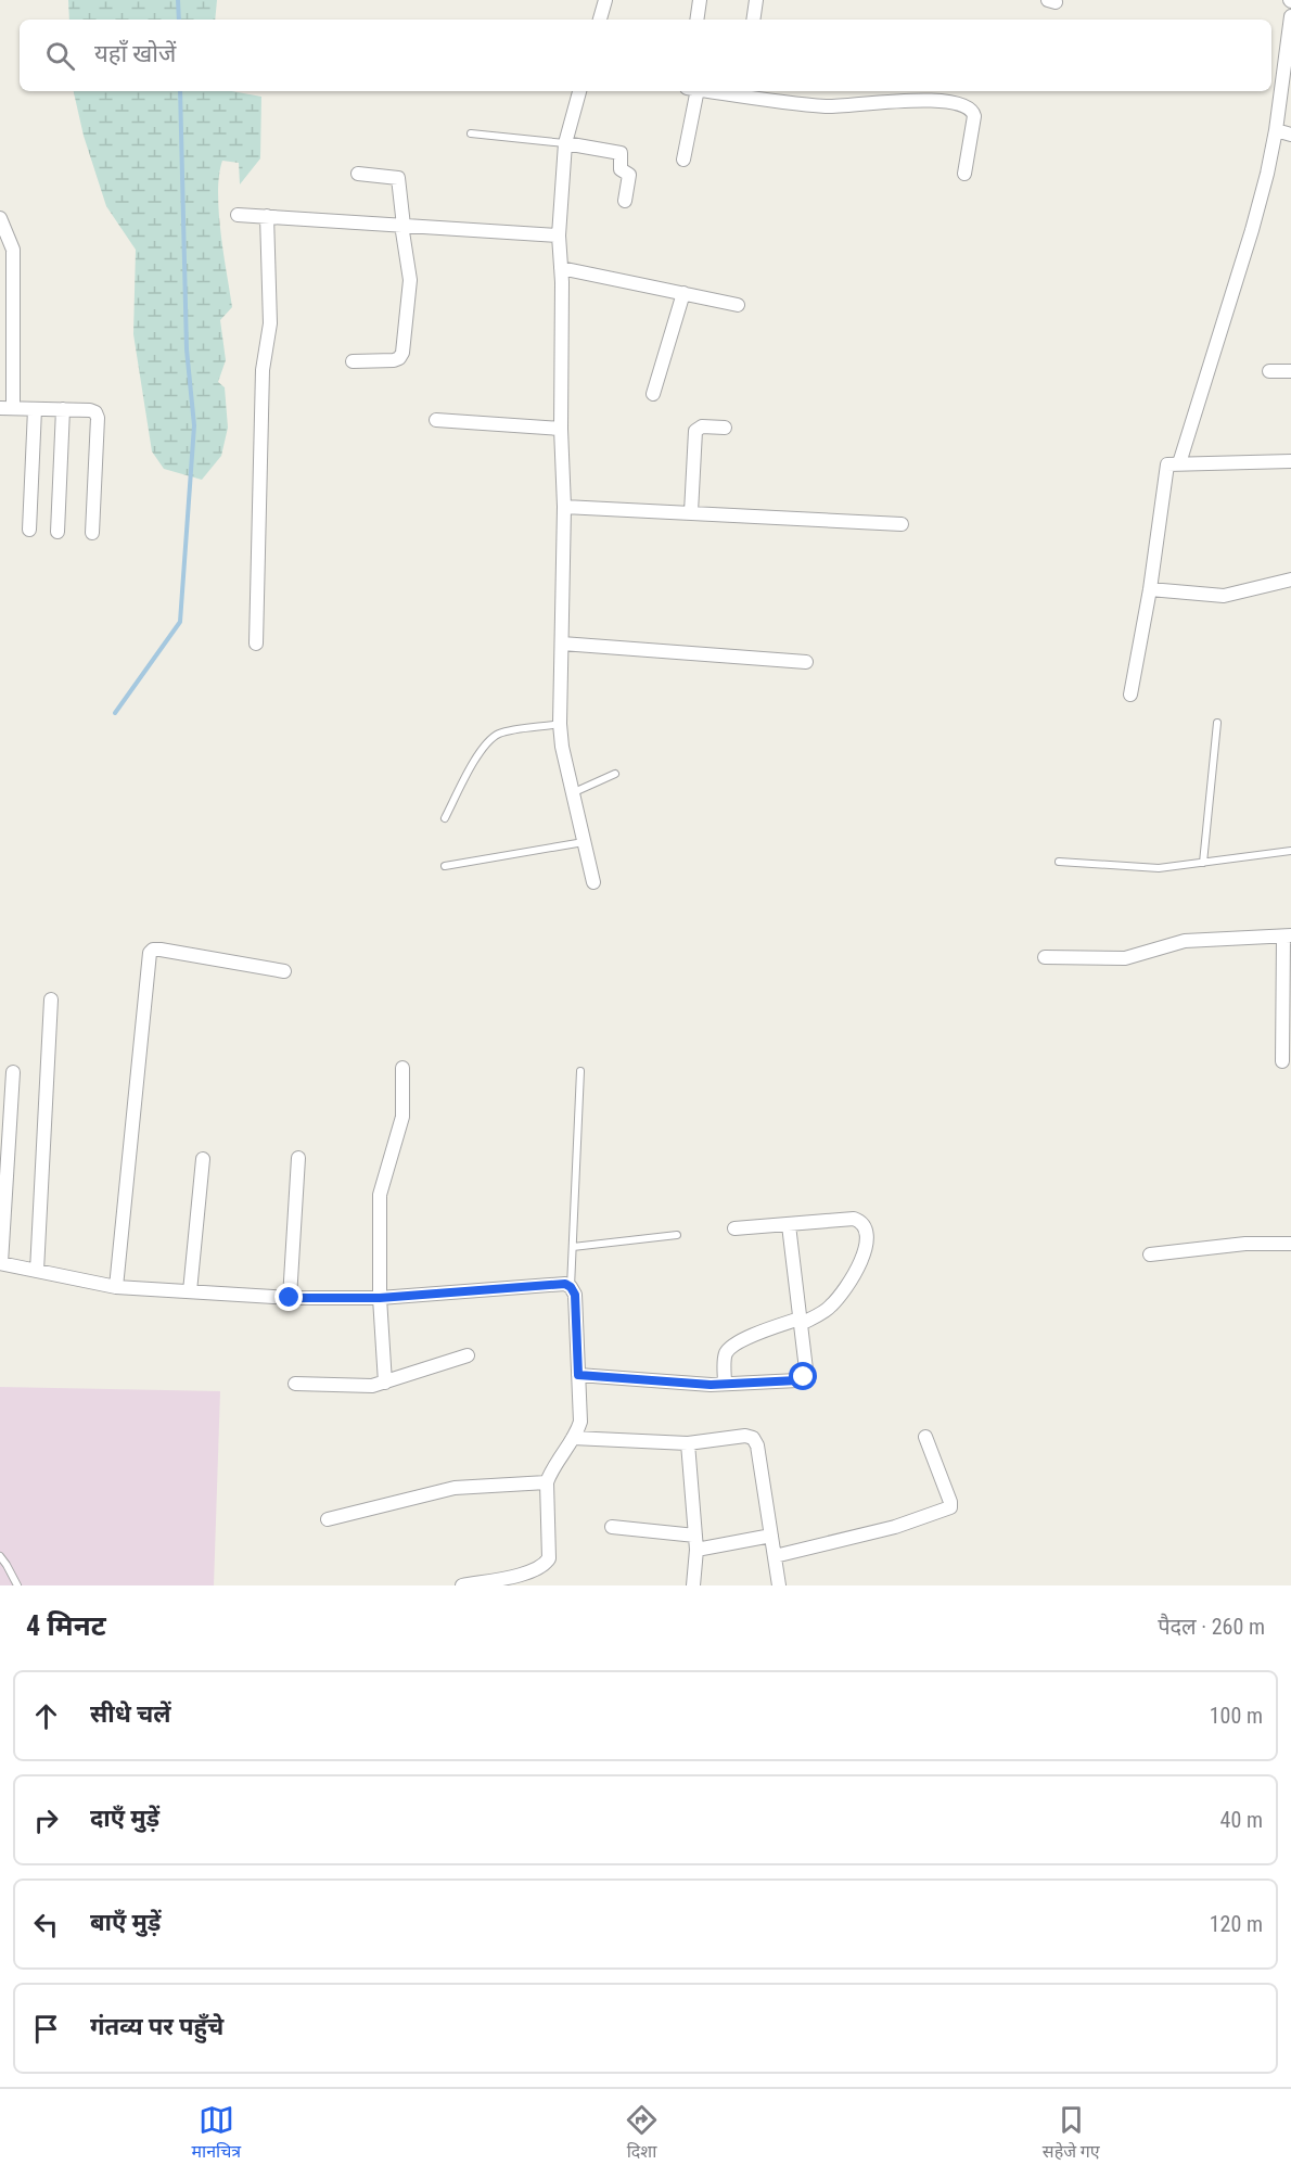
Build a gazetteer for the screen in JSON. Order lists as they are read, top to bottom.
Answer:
{
  "page": {
    "search": "यहाँ खोजें",
    "heading": ["4 मिनट", "पैदल · 260 m"],
    "list": [
      ["सीधे चलें", "100 m"],
      ["दाएँ मुड़ें", "40 m"],
      ["बाएँ मुड़ें", "120 m"],
      "गंतव्य पर पहुँचे"
    ],
    "nav": ["मानचित्र", "दिशा", "सहेजे गए"]
  }
}
